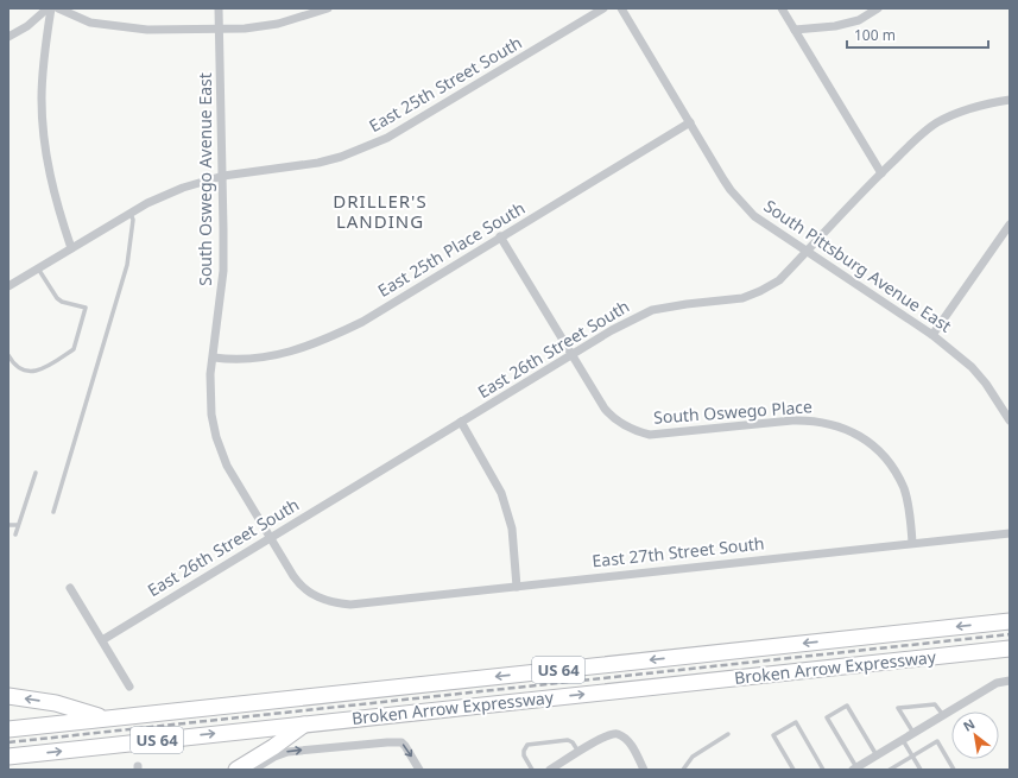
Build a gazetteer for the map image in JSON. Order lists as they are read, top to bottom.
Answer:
{
  "streets": {
    "highway": ["Broken Arrow Expressway", "US 64"],
    "street": [
      "East 25th Street South",
      "South Oswego Avenue East",
      "East 25th Place South",
      "South Pittsburg Avenue East",
      "East 26th Street South",
      "South Oswego Place",
      "East 27th Street South"
    ]
  },
  "crossings": [
    ["East 25th Street South", "South Oswego Avenue East"],
    ["South Oswego Avenue East", "East 25th Place South"],
    ["South Oswego Avenue East", "East 26th Street South"],
    ["South Oswego Avenue East", "East 27th Street South"],
    ["East 25th Place South", "South Pittsburg Avenue East"],
    ["East 25th Place South", "South Oswego Place"],
    ["South Pittsburg Avenue East", "East 26th Street South"],
    ["East 26th Street South", "South Oswego Place"],
    ["South Oswego Place", "East 27th Street South"]
  ],
  "districts": ["DRILLER'S LANDING"],
  "scale_bar": "100 m",
  "north": "top left"
}
